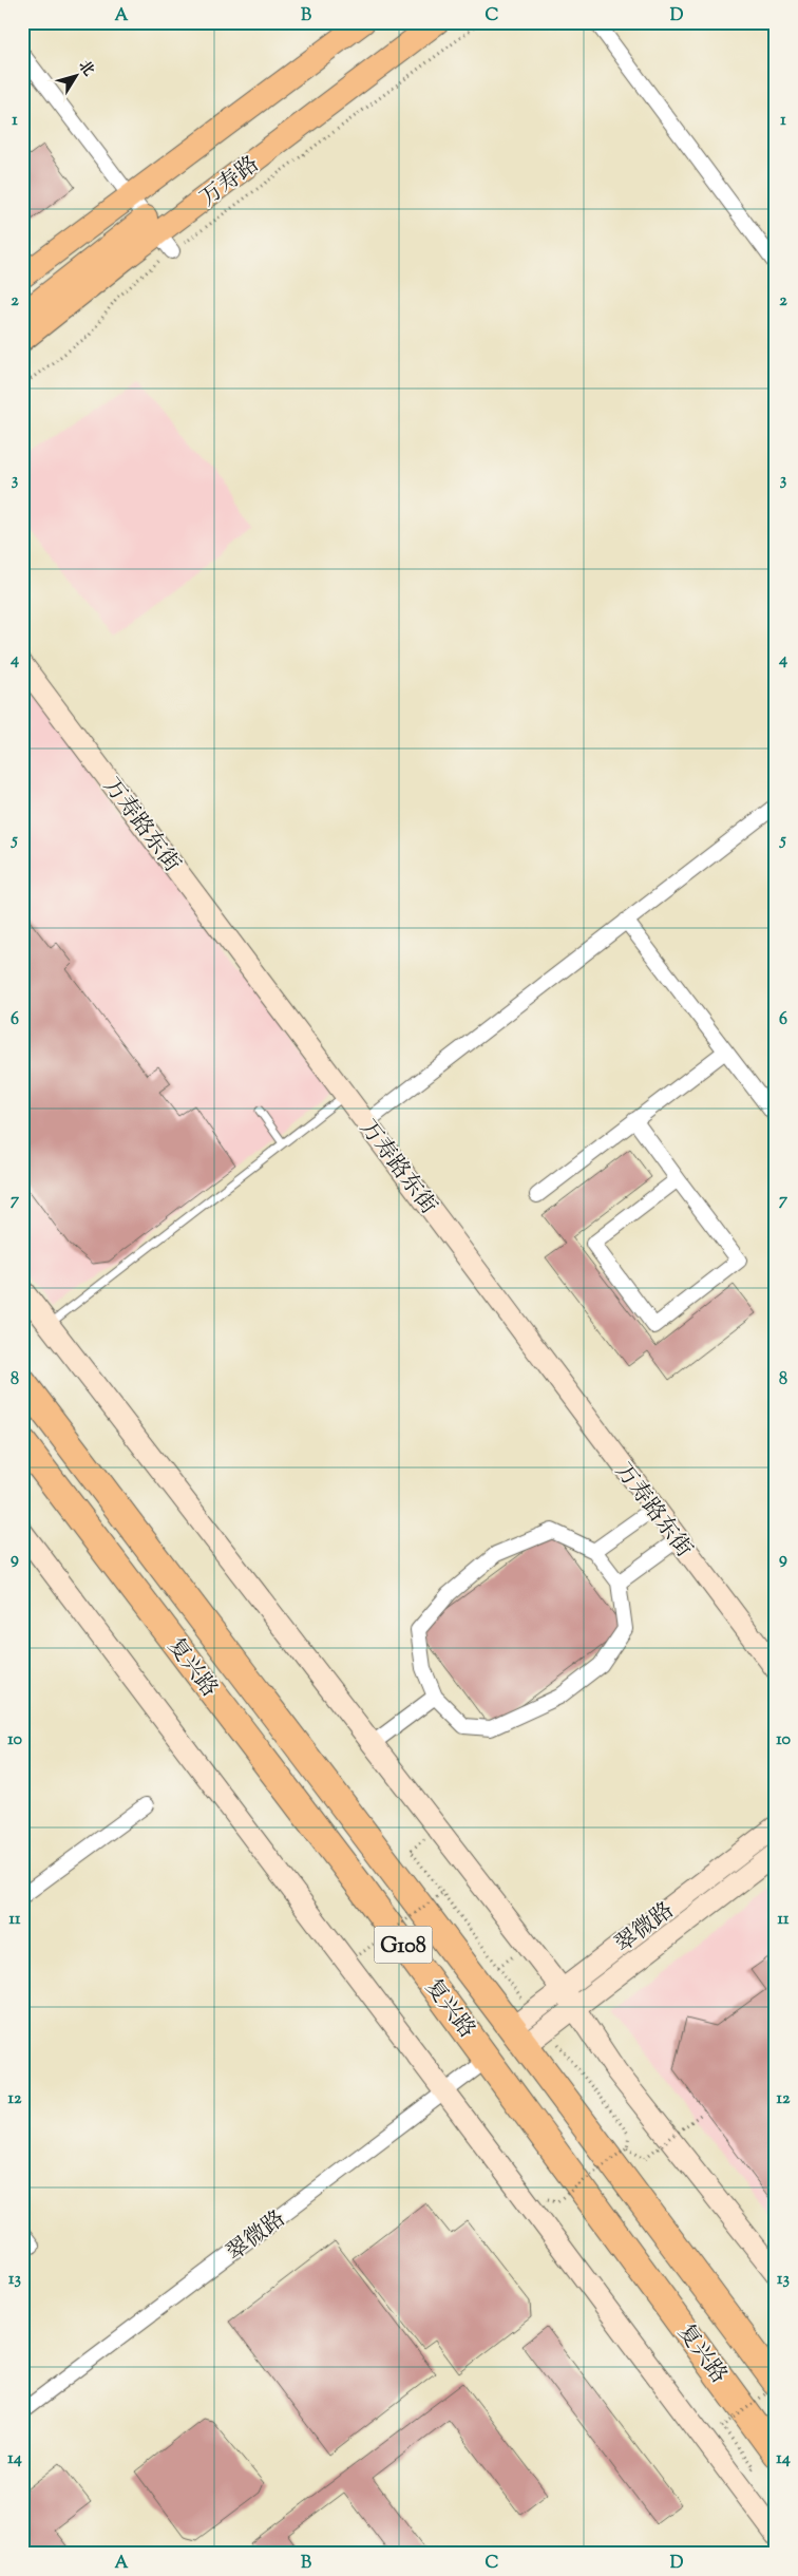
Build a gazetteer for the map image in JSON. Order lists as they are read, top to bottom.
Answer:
{
  "streets": {
    "highway": ["复兴路", "G108"],
    "main road": ["万寿路"],
    "street": ["万寿路东街", "翠微路"]
  },
  "crossings": [
    ["复兴路", "翠微路"]
  ],
  "north": "top right",
  "grid": {
    "columns": [
      "A",
      "B",
      "C",
      "D"
    ],
    "rows": [
      "1",
      "2",
      "3",
      "4",
      "5",
      "6",
      "7",
      "8",
      "9",
      "10",
      "11",
      "12",
      "13",
      "14"
    ]
  }
}
